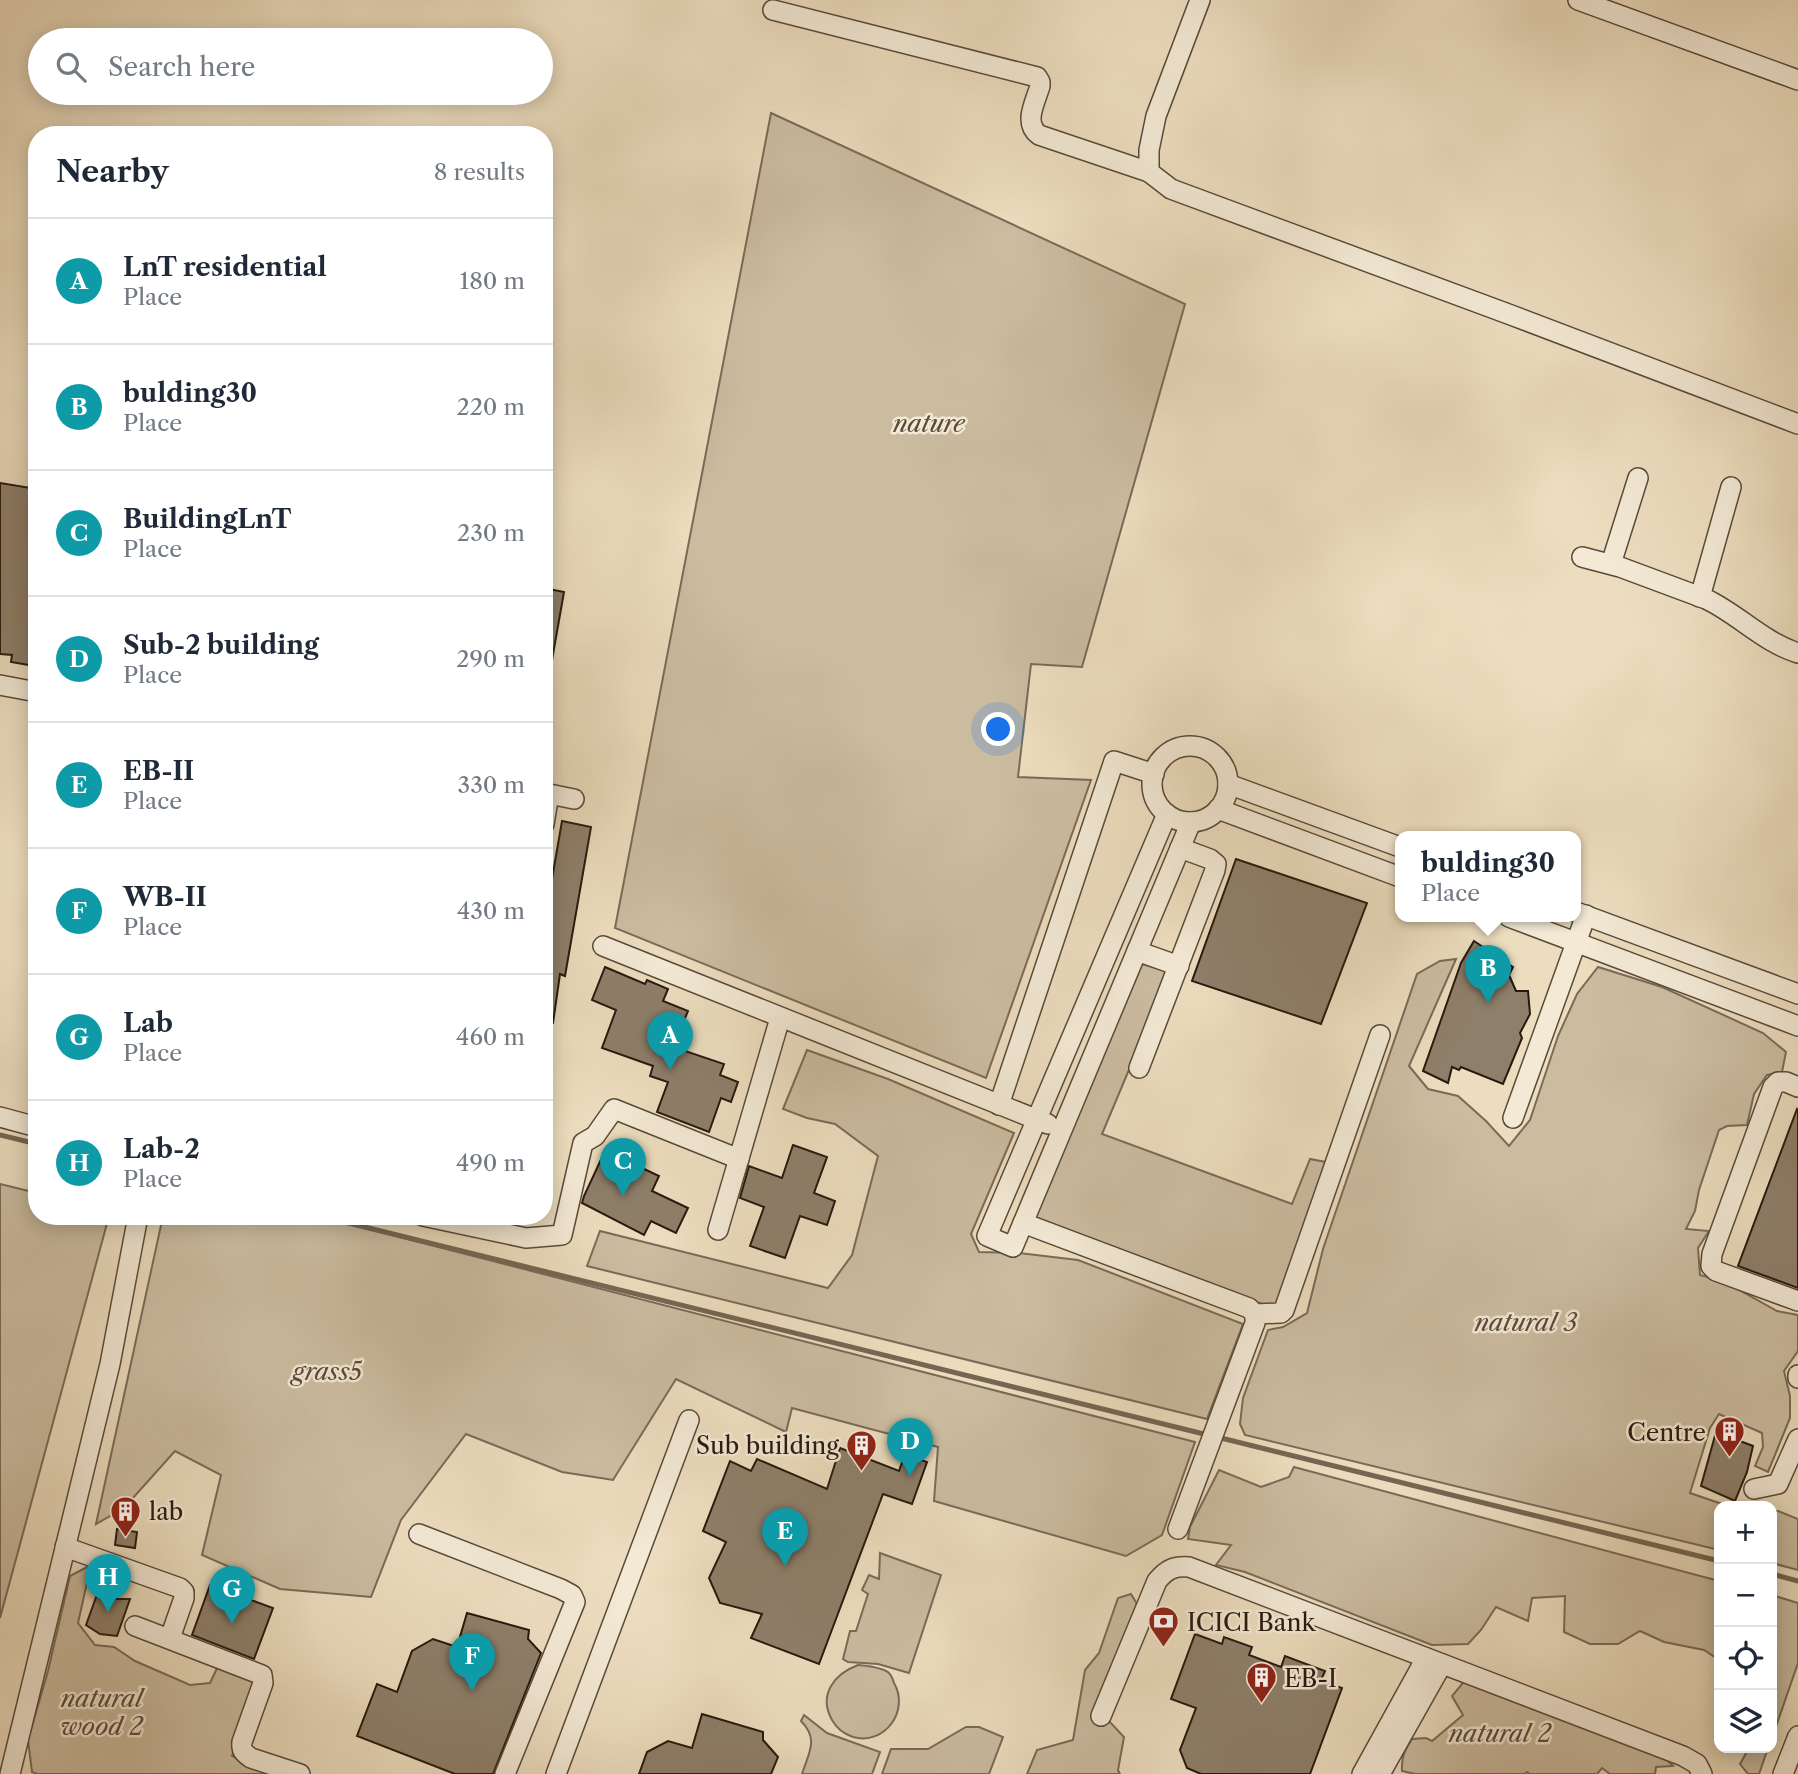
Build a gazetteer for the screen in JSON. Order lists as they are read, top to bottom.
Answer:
{
  "parks": [
    "nature",
    "natural 3",
    "grass5",
    "natural wood 2",
    "natural 2"
  ],
  "places": {
    "building": [
      "Centre",
      "Sub building",
      "lab",
      "EB-I"
    ],
    "bank": ["ICICI Bank"]
  },
  "page": {
    "search": "Search here",
    "heading": ["Nearby", "8 results"],
    "list": [
      {
        "mark": "A",
        "name": "LnT residential",
        "note": "Place",
        "value": "180 m"
      },
      {
        "mark": "B",
        "name": "bulding30",
        "note": "Place",
        "value": "220 m"
      },
      {
        "mark": "C",
        "name": "BuildingLnT",
        "note": "Place",
        "value": "230 m"
      },
      {
        "mark": "D",
        "name": "Sub-2 building",
        "note": "Place",
        "value": "290 m"
      },
      {
        "mark": "E",
        "name": "EB-II",
        "note": "Place",
        "value": "330 m"
      },
      {
        "mark": "F",
        "name": "WB-II",
        "note": "Place",
        "value": "430 m"
      },
      {
        "mark": "G",
        "name": "Lab",
        "note": "Place",
        "value": "460 m"
      },
      {
        "mark": "H",
        "name": "Lab-2",
        "note": "Place",
        "value": "490 m"
      }
    ],
    "popup": ["bulding30", "Place"],
    "pins": [
      "B",
      "A",
      "C",
      "D",
      "E",
      "H",
      "G",
      "F"
    ],
    "map_buttons": ["+", "−"]
  }
}
